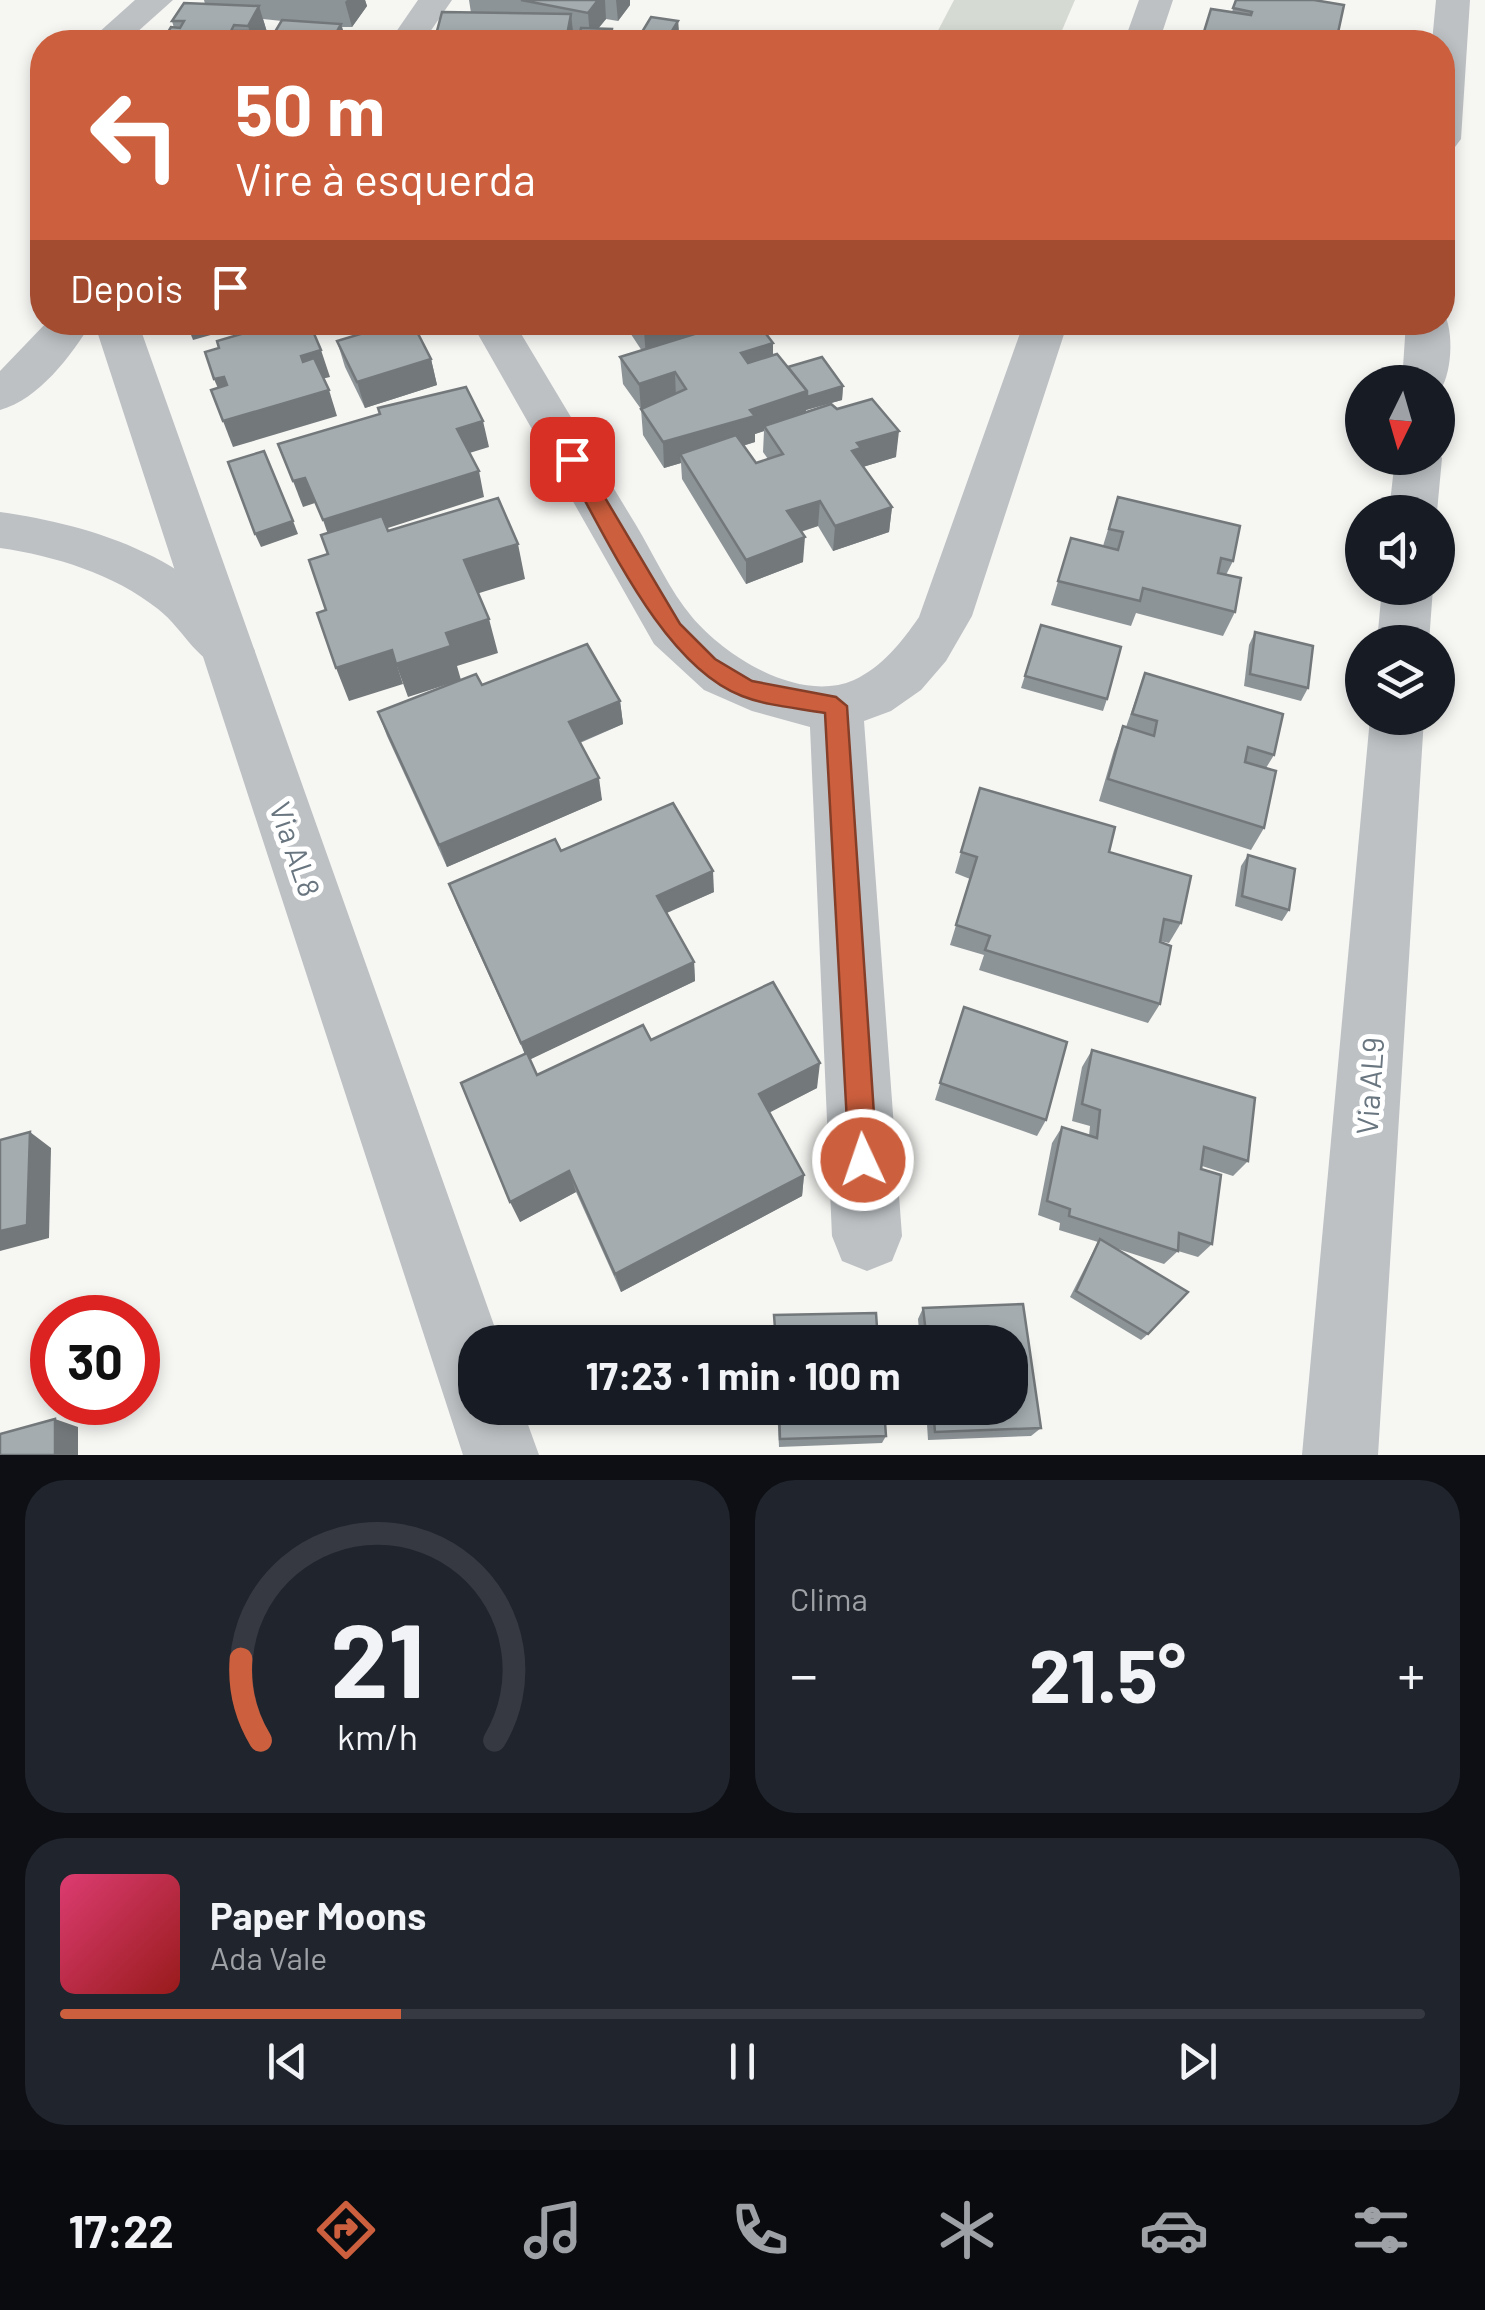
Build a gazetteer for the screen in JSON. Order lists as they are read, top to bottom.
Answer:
{
  "streets": {
    "street": ["Via AL8", "Via AL9"]
  },
  "north": "bottom",
  "page": {
    "turn": ["50 m", "Vire à esquerda"],
    "then": "Depois",
    "limit": "30",
    "trip": "17:23 · 1 min · 100 m",
    "tile": "Clima",
    "heat": ["−", "21.5°", "+"],
    "song": ["Paper Moons", "Ada Vale"],
    "tabs": "17:22",
    "gauge": ["21", "km/h"]
  }
}
